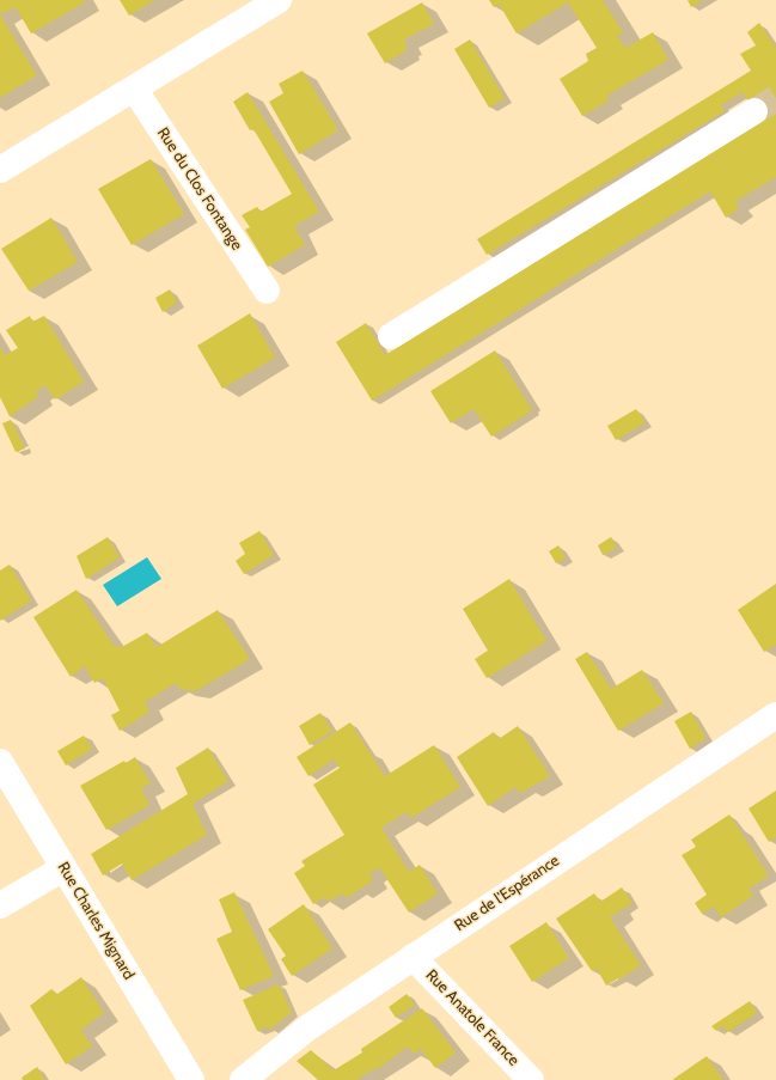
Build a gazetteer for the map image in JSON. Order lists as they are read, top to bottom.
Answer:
{
  "streets": {
    "street": [
      "Rue du Clos Fontange",
      "Rue de l'Espérance",
      "Rue Charles Mignard",
      "Rue Anatole France"
    ]
  },
  "crossings": [
    ["Rue de l'Espérance", "Rue Anatole France"]
  ]
}
